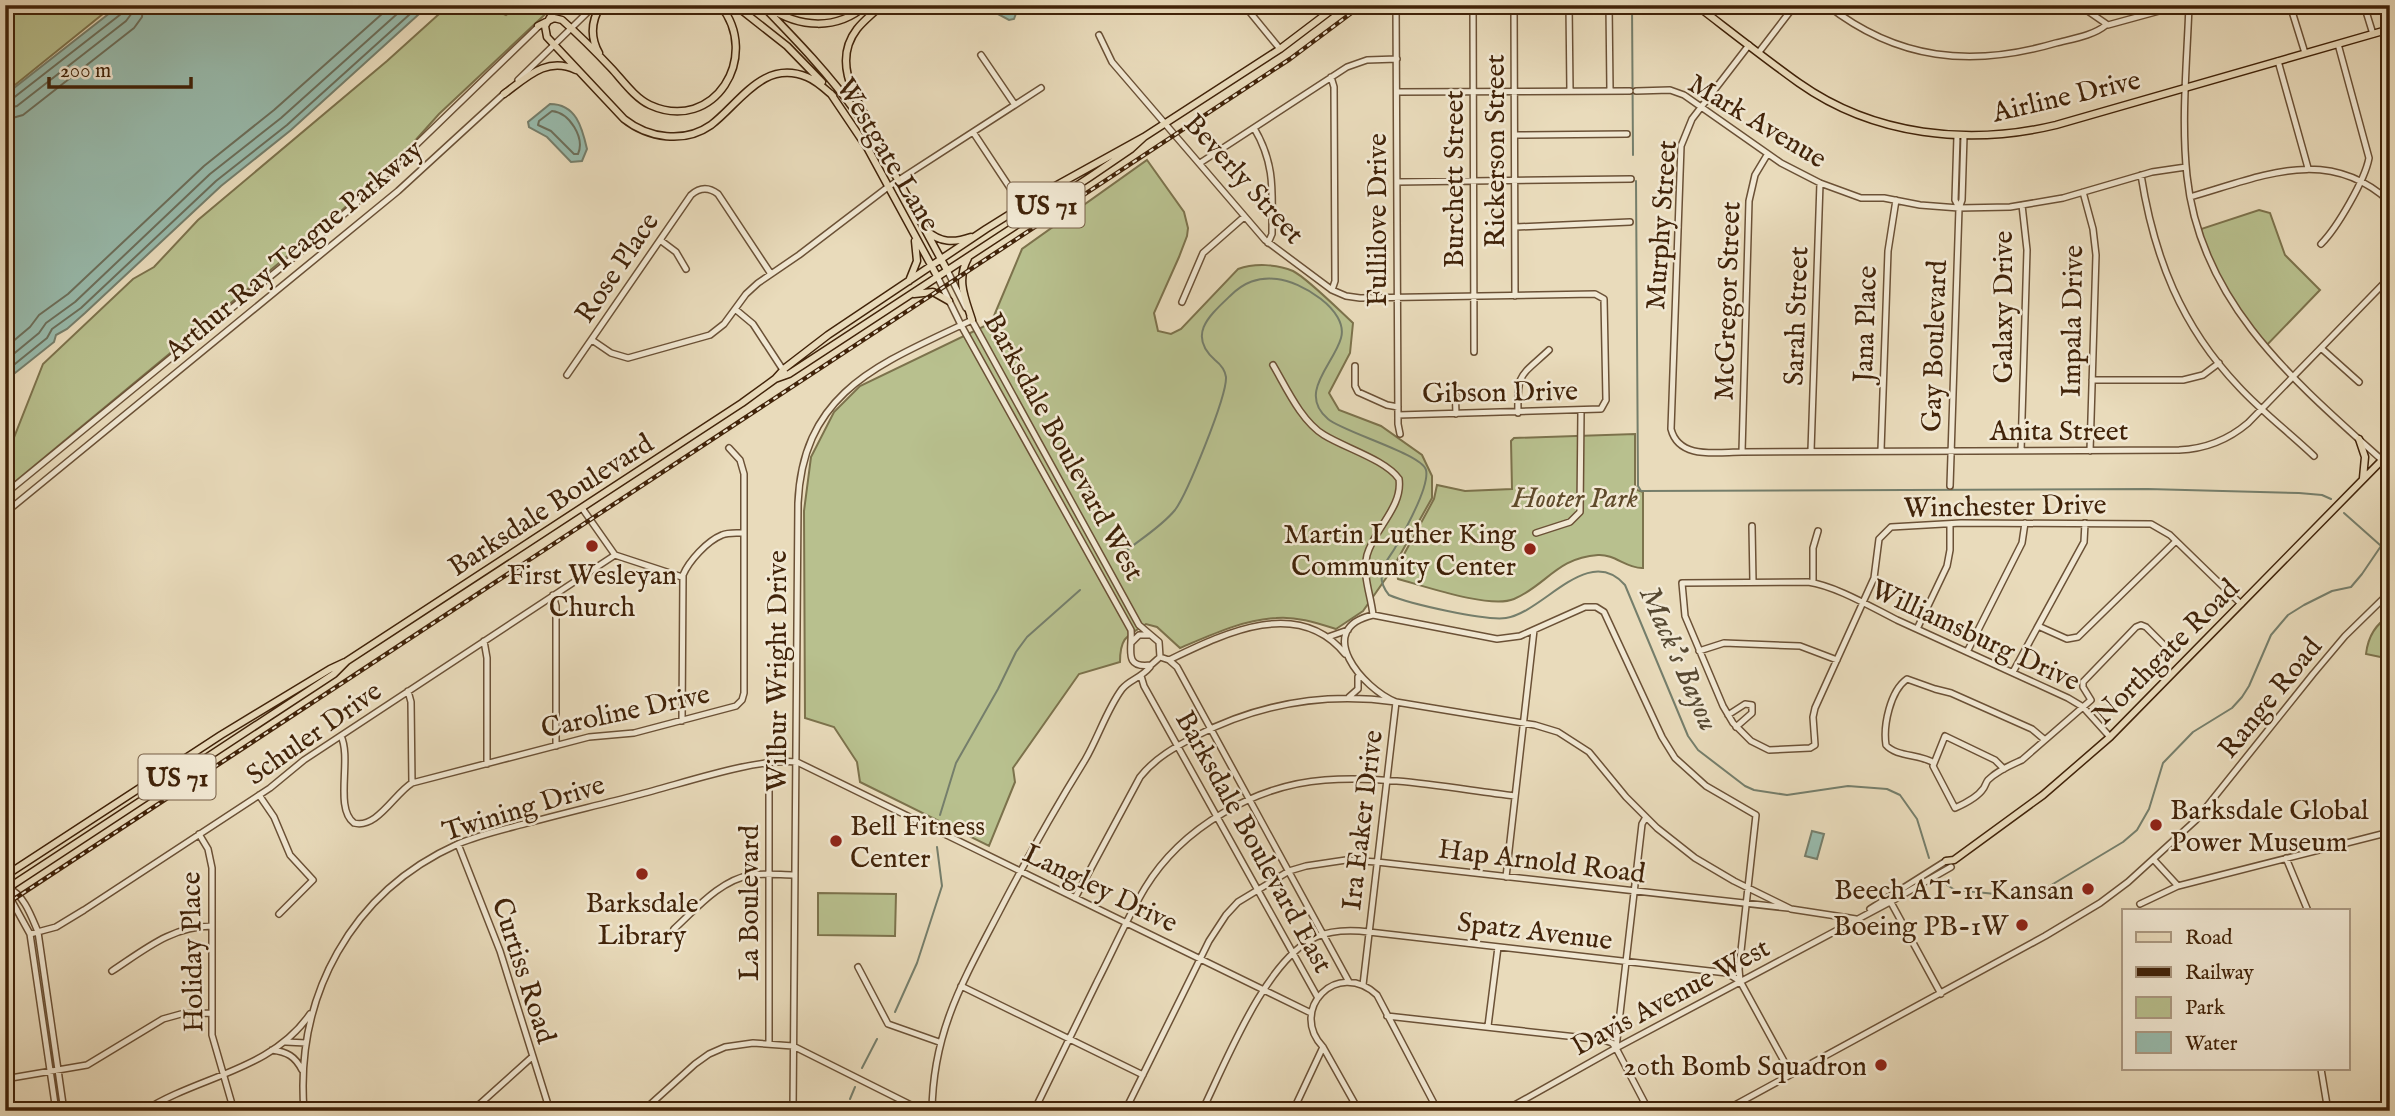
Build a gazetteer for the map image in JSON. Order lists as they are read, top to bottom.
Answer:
{
  "streets": {
    "main road": [
      "Airline Drive",
      "Westgate Lane",
      "US 71",
      "Barksdale Boulevard",
      "Northgate Road"
    ],
    "street": [
      "Mark Avenue",
      "Rickerson Street",
      "Beverly Street",
      "Burchett Street",
      "Fullilove Drive",
      "Murphy Street",
      "Arthur Ray Teague Parkway",
      "Rose Place",
      "McGregor Street",
      "Galaxy Drive",
      "Sarah Street",
      "Impala Drive",
      "Jana Place",
      "Gay Boulevard",
      "Gibson Drive",
      "Anita Street",
      "Barksdale Boulevard West",
      "Winchester Drive",
      "Williamsburg Drive",
      "Wilbur Wright Drive",
      "Range Road",
      "Caroline Drive",
      "Schuler Drive",
      "Twining Drive",
      "Ira Eaker Drive",
      "Barksdale Boulevard East",
      "Hap Arnold Road",
      "Langley Drive",
      "La Boulevard",
      "Spatz Avenue",
      "Holiday Place",
      "Curtiss Road",
      "Davis Avenue West"
    ]
  },
  "crossings": [
    ["Airline Drive", "Murphy Street"],
    ["Airline Drive", "Gay Boulevard"],
    ["Mark Avenue", "Rickerson Street"],
    ["Mark Avenue", "Burchett Street"],
    ["Mark Avenue", "Fullilove Drive"],
    ["Mark Avenue", "Murphy Street"],
    ["Mark Avenue", "McGregor Street"],
    ["Mark Avenue", "Galaxy Drive"],
    ["Mark Avenue", "Sarah Street"],
    ["Mark Avenue", "Impala Drive"],
    ["Mark Avenue", "Jana Place"],
    ["Mark Avenue", "Gay Boulevard"],
    ["Rickerson Street", "Beverly Street"],
    ["Westgate Lane", "Barksdale Boulevard West"],
    ["Westgate Lane", "Barksdale Boulevard"],
    ["Beverly Street", "Burchett Street"],
    ["Beverly Street", "Fullilove Drive"],
    ["Beverly Street", "Gibson Drive"],
    ["Beverly Street", "Barksdale Boulevard"],
    ["Fullilove Drive", "Gibson Drive"],
    ["Murphy Street", "Anita Street"],
    ["McGregor Street", "Anita Street"],
    ["Galaxy Drive", "Anita Street"],
    ["Sarah Street", "Anita Street"],
    ["Impala Drive", "Anita Street"],
    ["Jana Place", "Anita Street"],
    ["Gay Boulevard", "Anita Street"],
    ["Barksdale Boulevard West", "Barksdale Boulevard"],
    ["Barksdale Boulevard West", "Wilbur Wright Drive"],
    ["Barksdale Boulevard West", "Barksdale Boulevard East"],
    ["Winchester Drive", "Williamsburg Drive"],
    ["Winchester Drive", "Northgate Road"],
    ["Williamsburg Drive", "Northgate Road"],
    ["Northgate Road", "Davis Avenue West"],
    ["Wilbur Wright Drive", "Twining Drive"],
    ["Wilbur Wright Drive", "Langley Drive"],
    ["Caroline Drive", "Schuler Drive"],
    ["Schuler Drive", "Holiday Place"],
    ["Twining Drive", "Langley Drive"],
    ["Twining Drive", "La Boulevard"],
    ["Twining Drive", "Curtiss Road"],
    ["Ira Eaker Drive", "Hap Arnold Road"],
    ["Ira Eaker Drive", "Spatz Avenue"],
    ["Barksdale Boulevard East", "Hap Arnold Road"],
    ["Barksdale Boulevard East", "Langley Drive"],
    ["Hap Arnold Road", "Langley Drive"],
    ["Spatz Avenue", "Davis Avenue West"]
  ],
  "water": ["Mack's Bayou"],
  "parks": ["Hooter Park"],
  "places": [
    "First Wesleyan Church",
    "Martin Luther King Community Center",
    "Barksdale Global Power Museum",
    "Bell Fitness Center",
    "Barksdale Library",
    "Beech AT-11 Kansan",
    "Boeing PB-1W",
    "20th Bomb Squadron"
  ],
  "legend": [
    "Road",
    "Railway",
    "Park",
    "Water"
  ],
  "scale_bar": "200 m"
}
